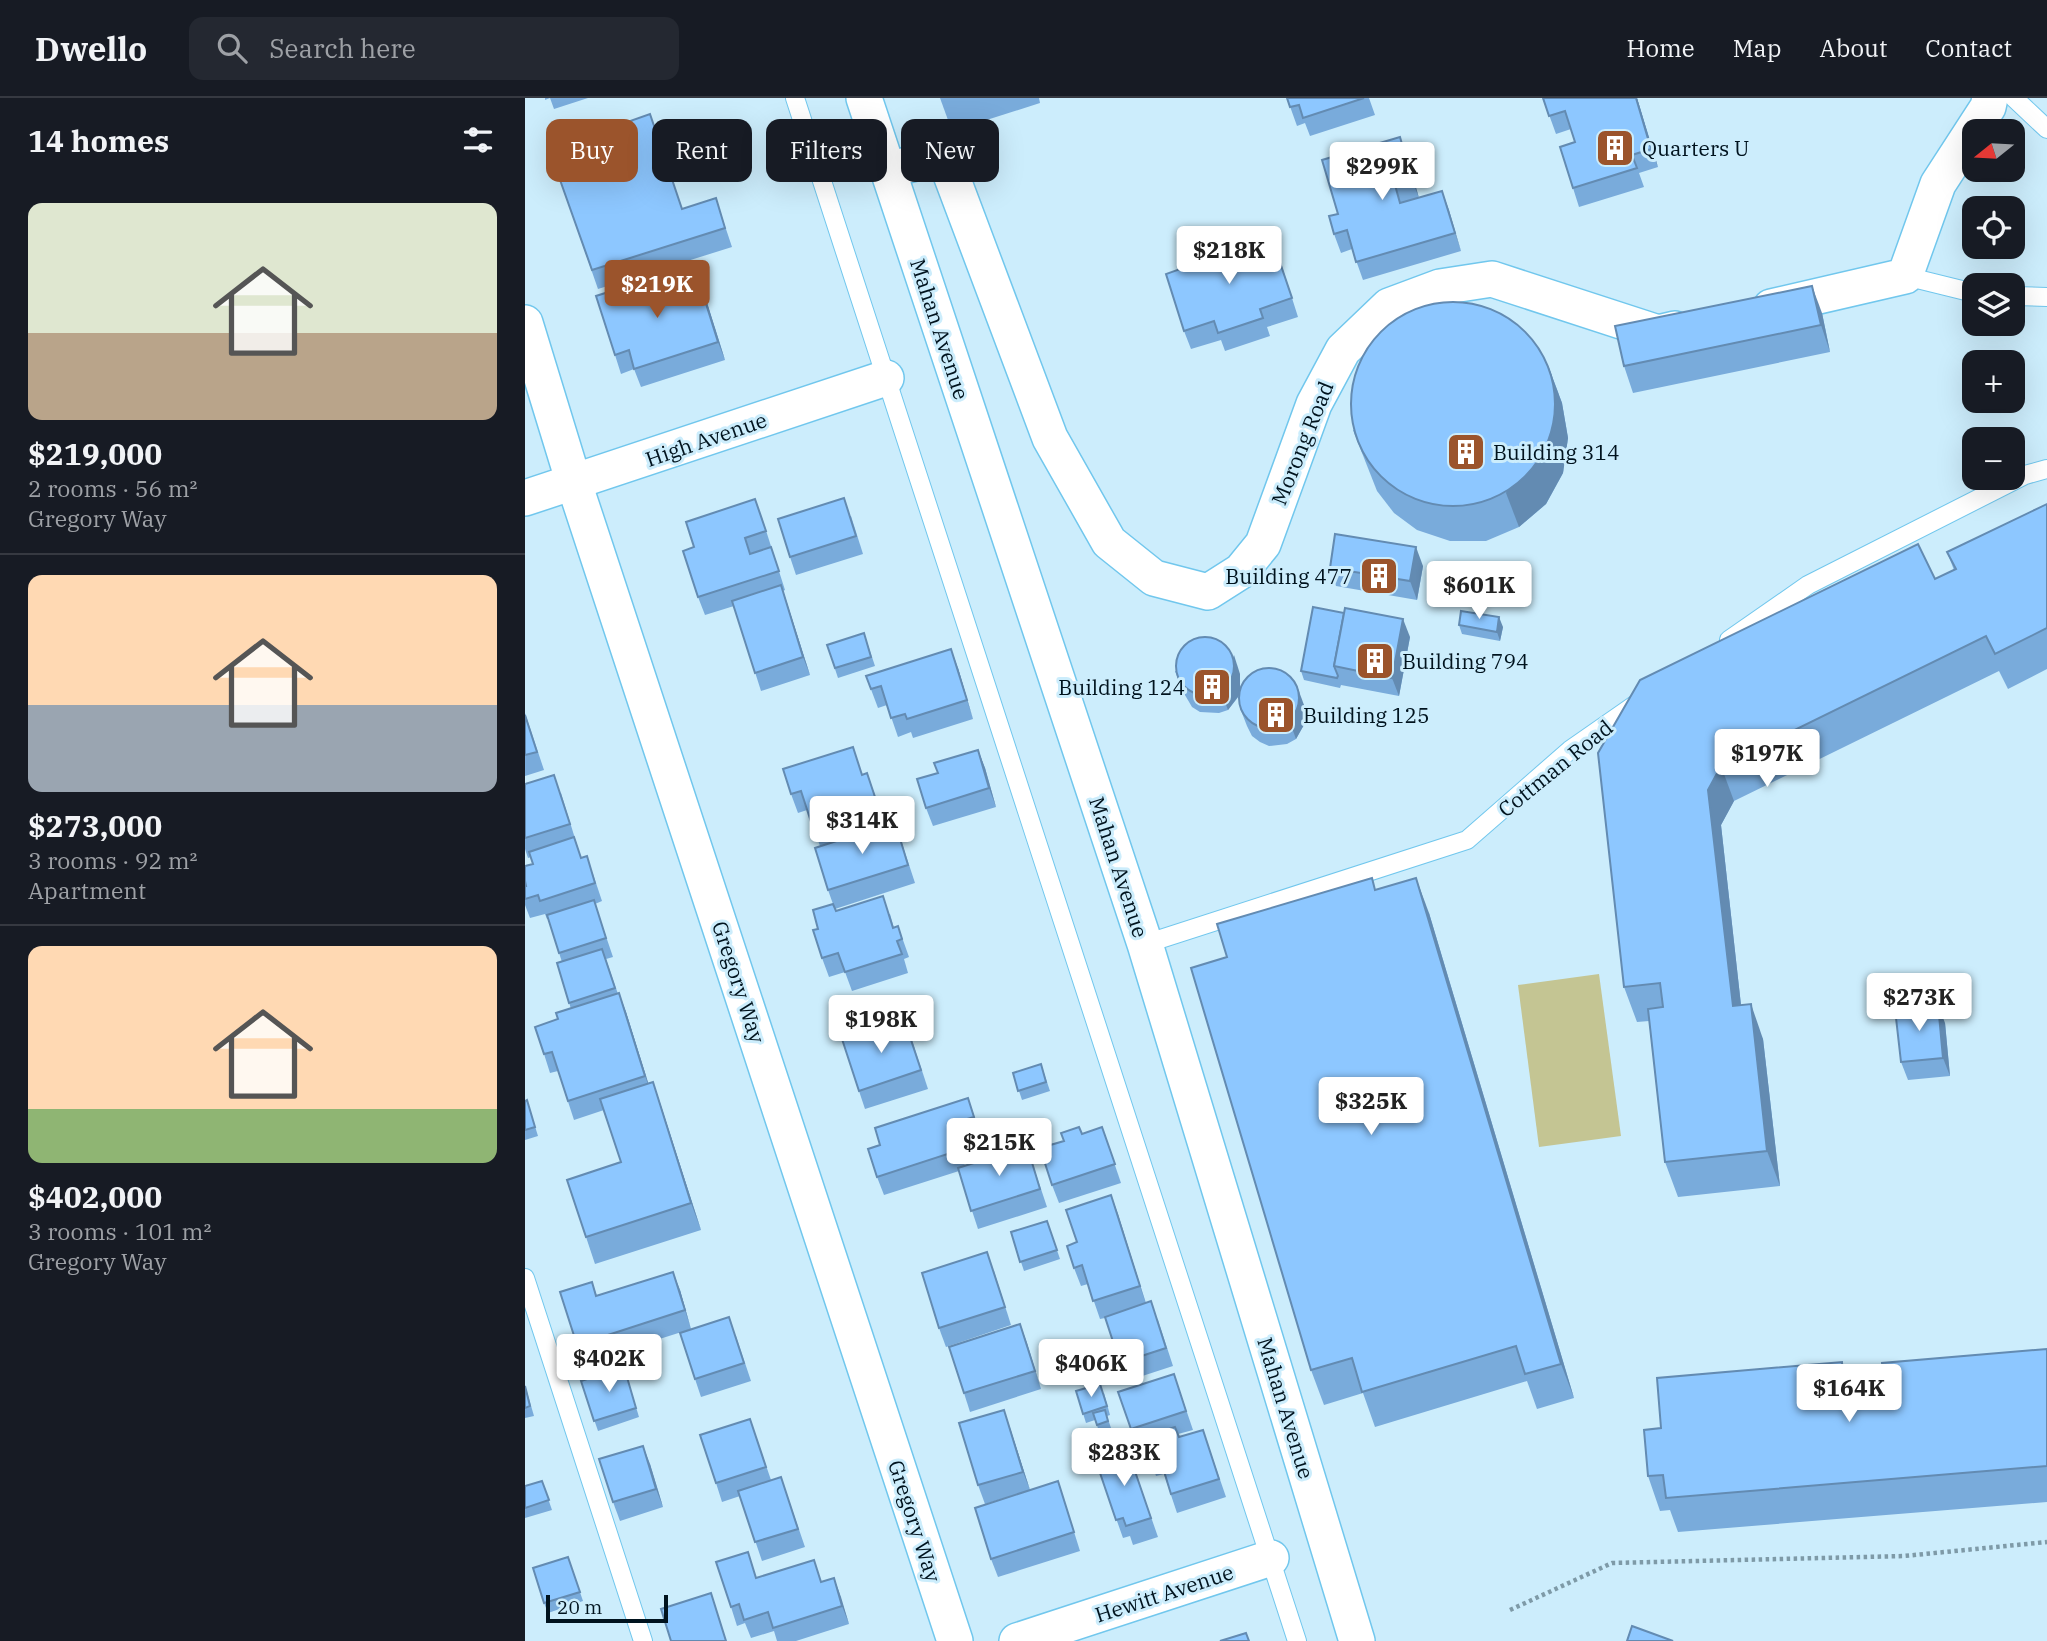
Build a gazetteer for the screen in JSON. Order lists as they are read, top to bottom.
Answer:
{
  "streets": {
    "street": [
      "Mahan Avenue",
      "High Avenue",
      "Morong Road",
      "Gregory Way",
      "Hewitt Avenue"
    ],
    "lane": ["Cottman Road"]
  },
  "crossings": [
    ["Mahan Avenue", "Morong Road"],
    ["Mahan Avenue", "Cottman Road"],
    ["High Avenue", "Gregory Way"]
  ],
  "places": {
    "building": [
      "Quarters U",
      "Building 314",
      "Building 477",
      "Building 794",
      "Building 124",
      "Building 125"
    ]
  },
  "scale_bar": "20 m",
  "north": "left",
  "page": {
    "header": "Dwello",
    "search": "Search here",
    "nav": [
      "Home",
      "Map",
      "About",
      "Contact"
    ],
    "heading": "14 homes",
    "map_buttons": ["+", "−"],
    "chip": [
      "Buy",
      "Rent",
      "Filters",
      "New"
    ],
    "price": [
      "$299K",
      "$218K",
      "$219K",
      "$601K",
      "$197K",
      "$314K",
      "$273K",
      "$198K",
      "$325K",
      "$215K",
      "$402K",
      "$406K",
      "$164K",
      "$283K"
    ],
    "list": [
      {
        "name": "$219,000",
        "note": "2 rooms · 56 m² · Gregory Way"
      },
      {
        "name": "$273,000",
        "note": "3 rooms · 92 m² · Apartment"
      },
      {
        "name": "$402,000",
        "note": "3 rooms · 101 m² · Gregory Way"
      }
    ],
    "scale": "20 m"
  }
}
